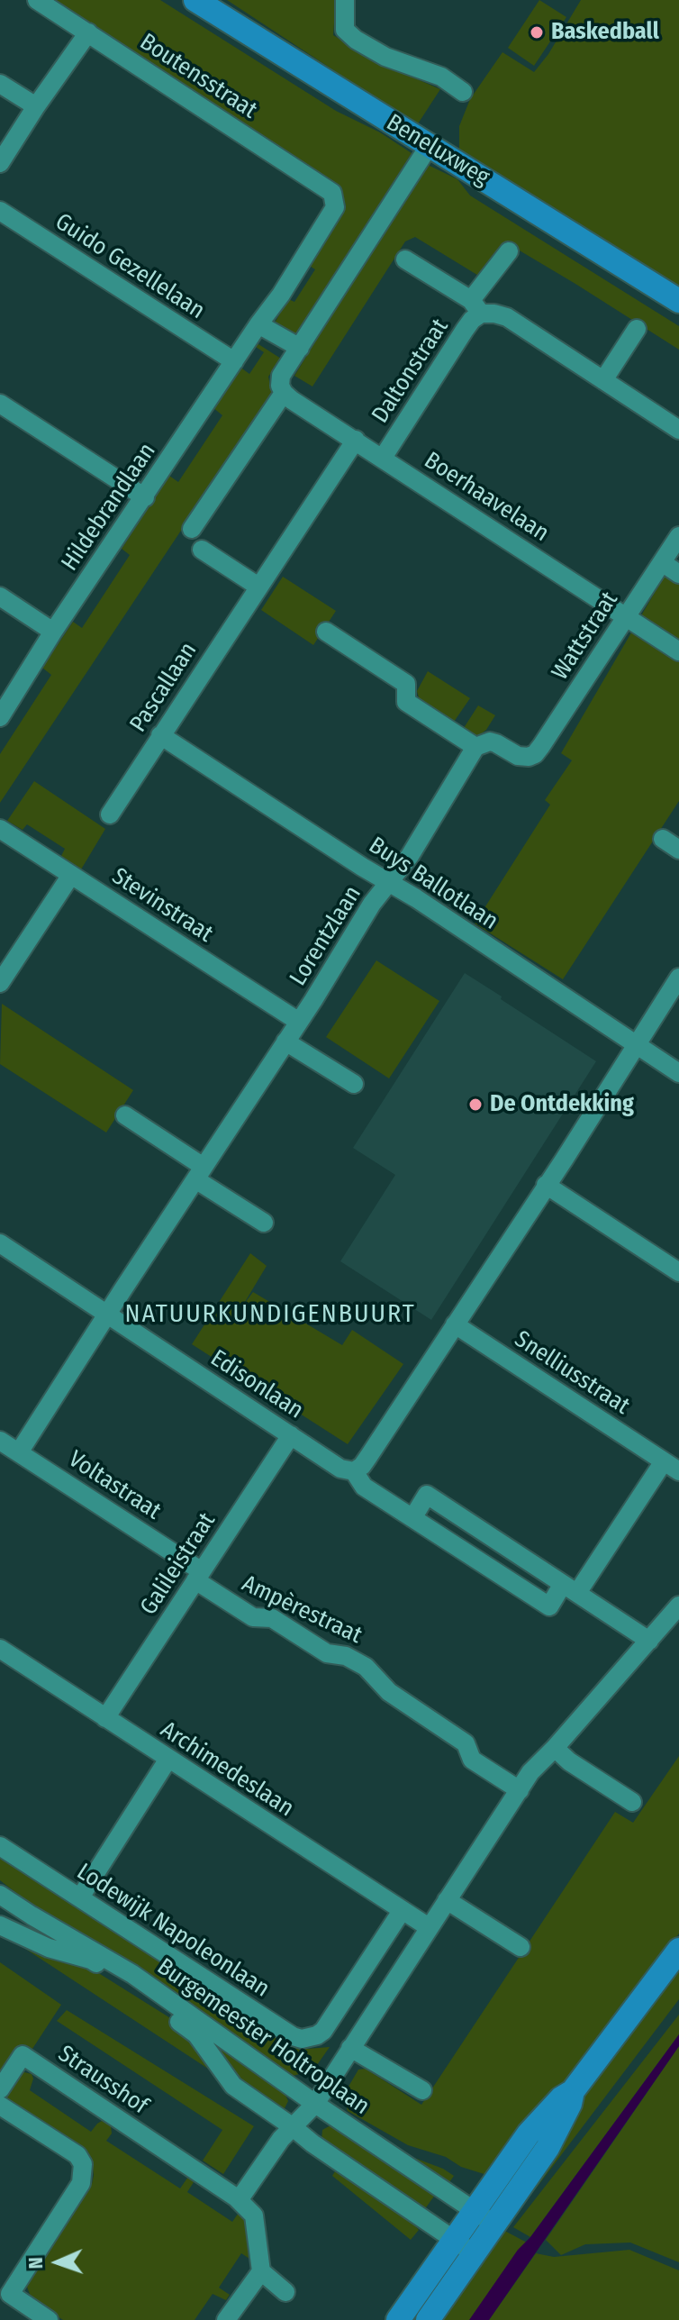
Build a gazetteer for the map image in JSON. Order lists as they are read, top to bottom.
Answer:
{
  "streets": {
    "main road": ["Beneluxweg"],
    "street": [
      "Boutensstraat",
      "Guido Gezellelaan",
      "Daltonstraat",
      "Boerhaavelaan",
      "Hildebrandlaan",
      "Wattstraat",
      "Pascallaan",
      "Buys Ballotlaan",
      "Stevinstraat",
      "Lorentzlaan",
      "Snelliusstraat",
      "Edisonlaan",
      "Voltastraat",
      "Galileistraat",
      "Ampèrestraat",
      "Archimedeslaan",
      "Lodewijk Napoleonlaan",
      "Burgemeester Holtroplaan",
      "Strausshof"
    ]
  },
  "crossings": [
    ["Boutensstraat", "Hildebrandlaan"],
    ["Guido Gezellelaan", "Hildebrandlaan"],
    ["Daltonstraat", "Boerhaavelaan"],
    ["Boerhaavelaan", "Wattstraat"],
    ["Boerhaavelaan", "Pascallaan"],
    ["Wattstraat", "Lorentzlaan"],
    ["Pascallaan", "Buys Ballotlaan"],
    ["Buys Ballotlaan", "Lorentzlaan"],
    ["Stevinstraat", "Lorentzlaan"],
    ["Lorentzlaan", "Edisonlaan"],
    ["Lorentzlaan", "Voltastraat"],
    ["Snelliusstraat", "Edisonlaan"],
    ["Edisonlaan", "Galileistraat"],
    ["Voltastraat", "Galileistraat"],
    ["Voltastraat", "Ampèrestraat"],
    ["Galileistraat", "Ampèrestraat"],
    ["Galileistraat", "Archimedeslaan"],
    ["Archimedeslaan", "Lodewijk Napoleonlaan"]
  ],
  "districts": ["NATUURKUNDIGENBUURT"],
  "places": ["Baskedball", "De Ontdekking"],
  "north": "left"
}
